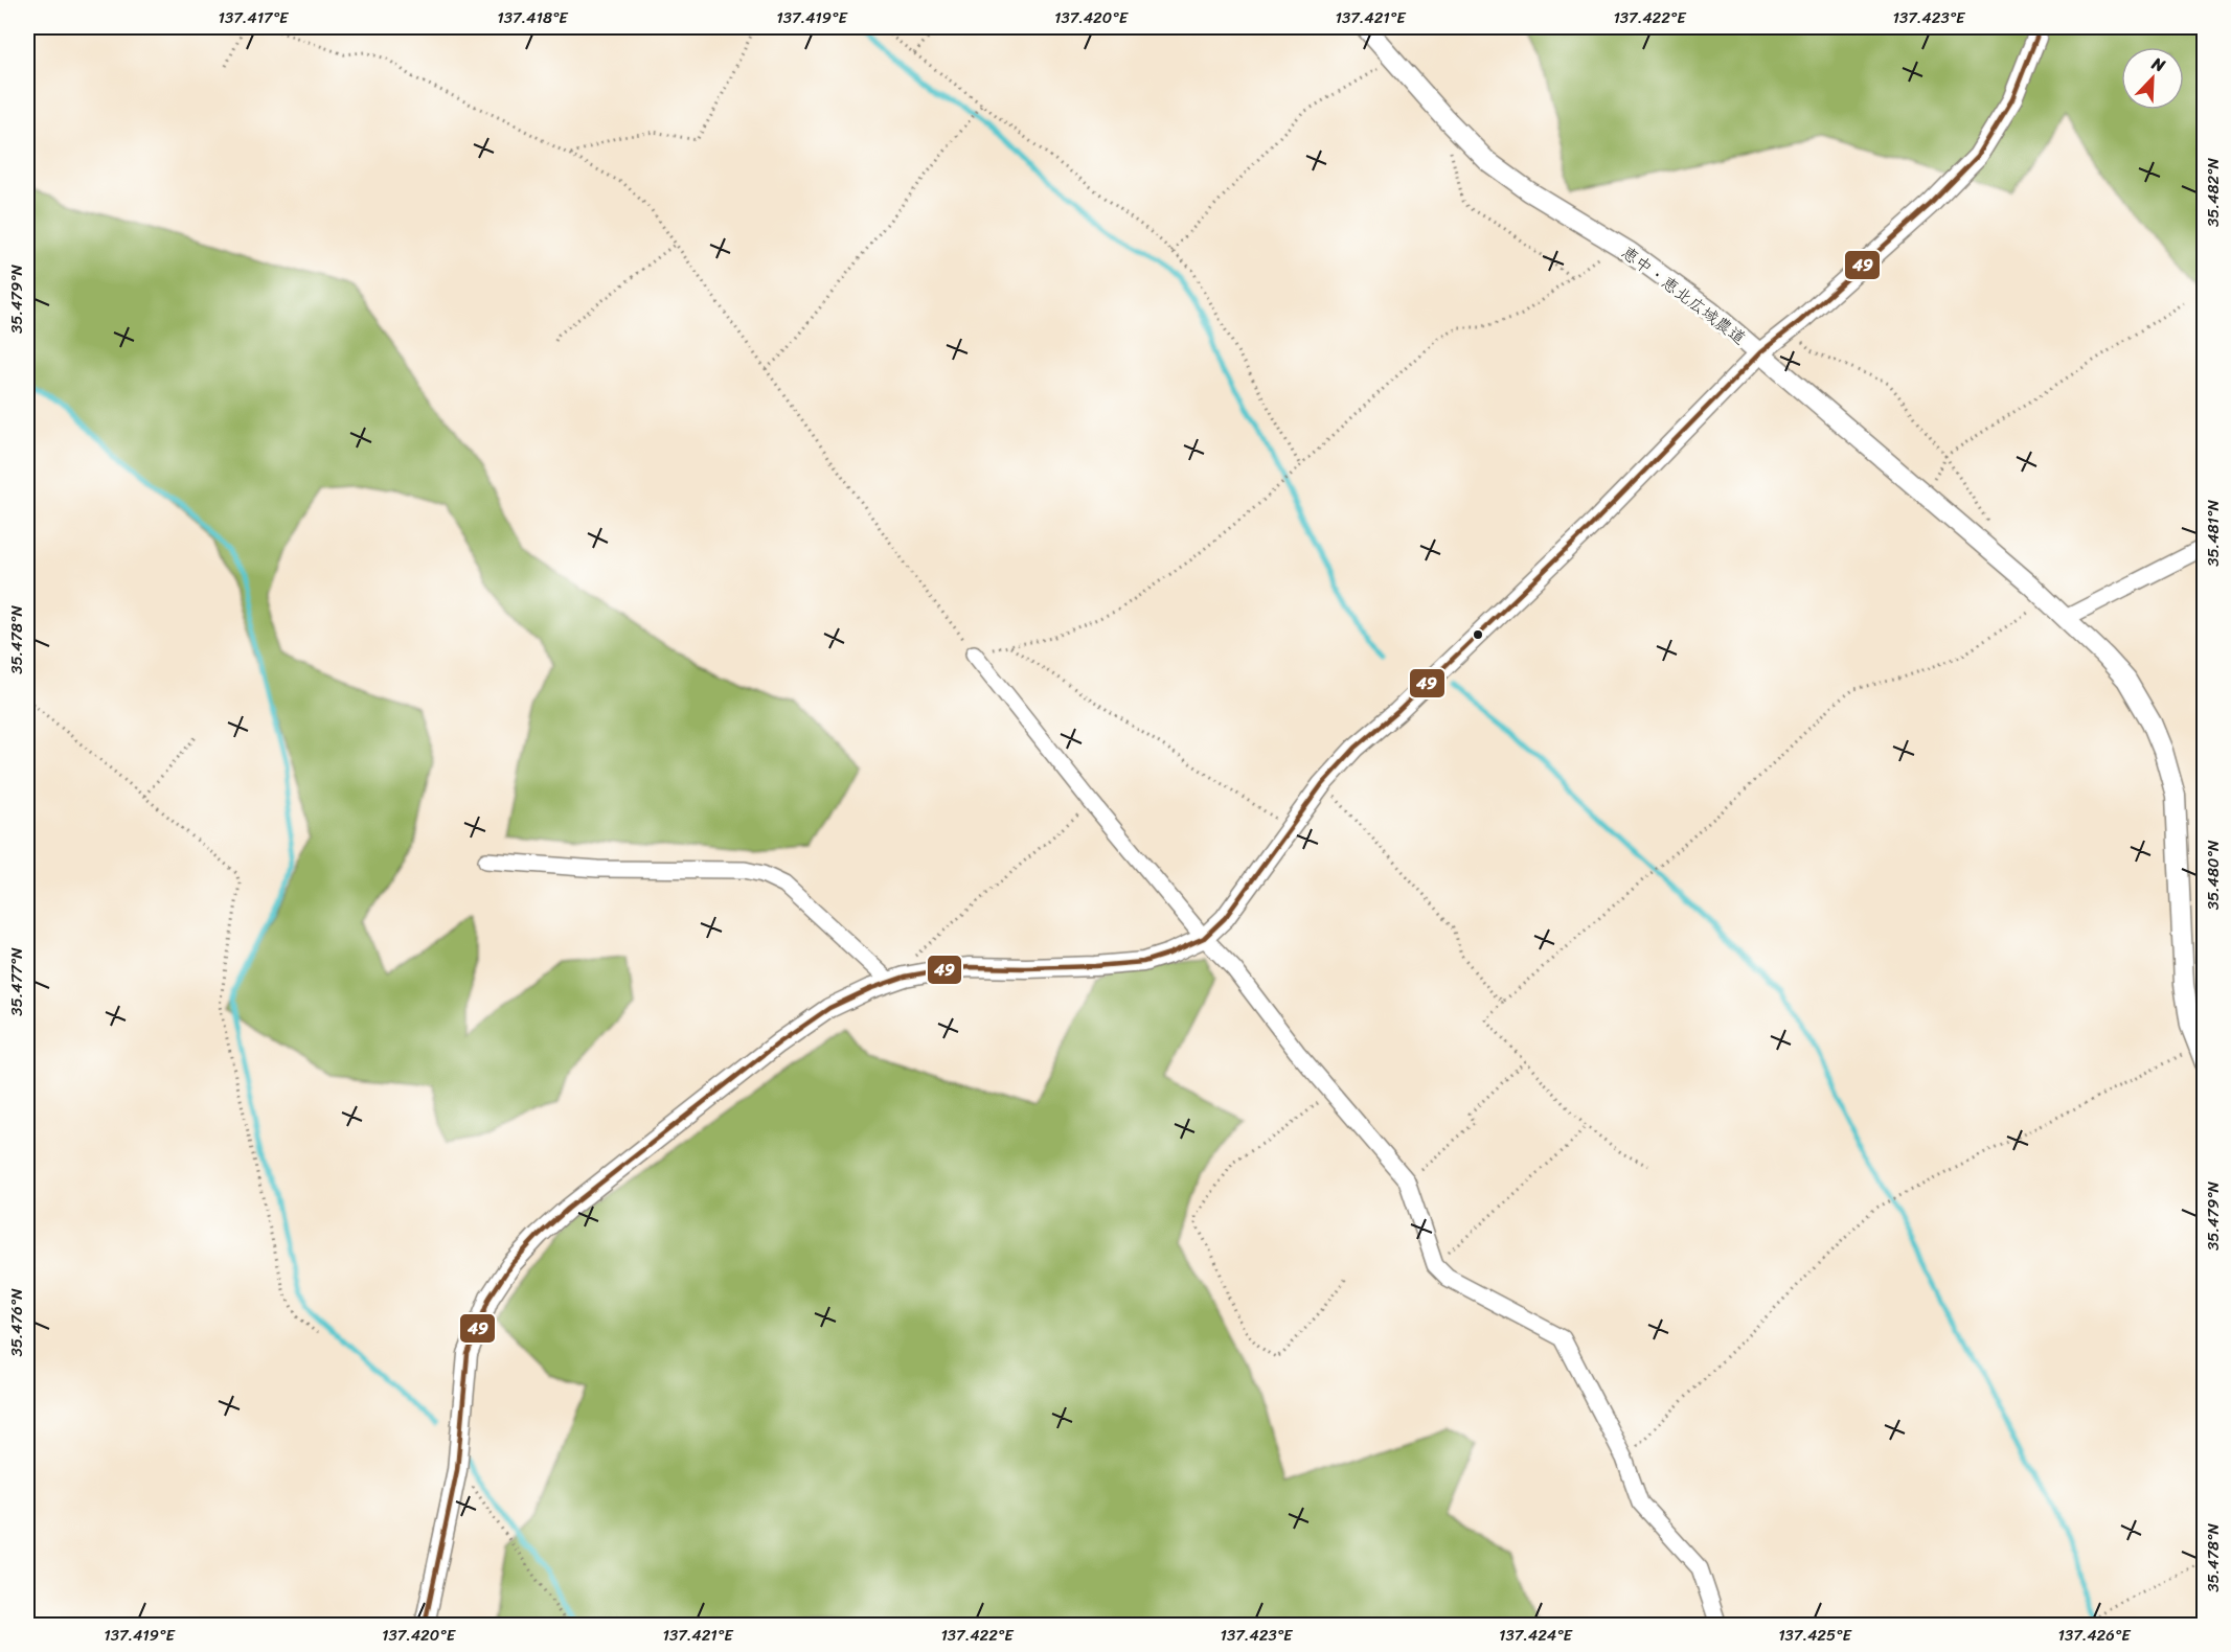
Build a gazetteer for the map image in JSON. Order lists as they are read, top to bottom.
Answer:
{
  "streets": {
    "street": ["恵中・恵北広域農道"]
  },
  "lines": ["transit line 49"],
  "north": "top right",
  "coordinates": [
    "137.417°E",
    "137.418°E",
    "137.419°E",
    "137.420°E",
    "137.421°E",
    "137.422°E",
    "137.423°E",
    "35.482°N",
    "35.479°N",
    "35.481°N",
    "35.478°N",
    "35.480°N",
    "35.477°N",
    "35.476°N",
    "137.424°E",
    "137.425°E",
    "137.426°E"
  ]
}
